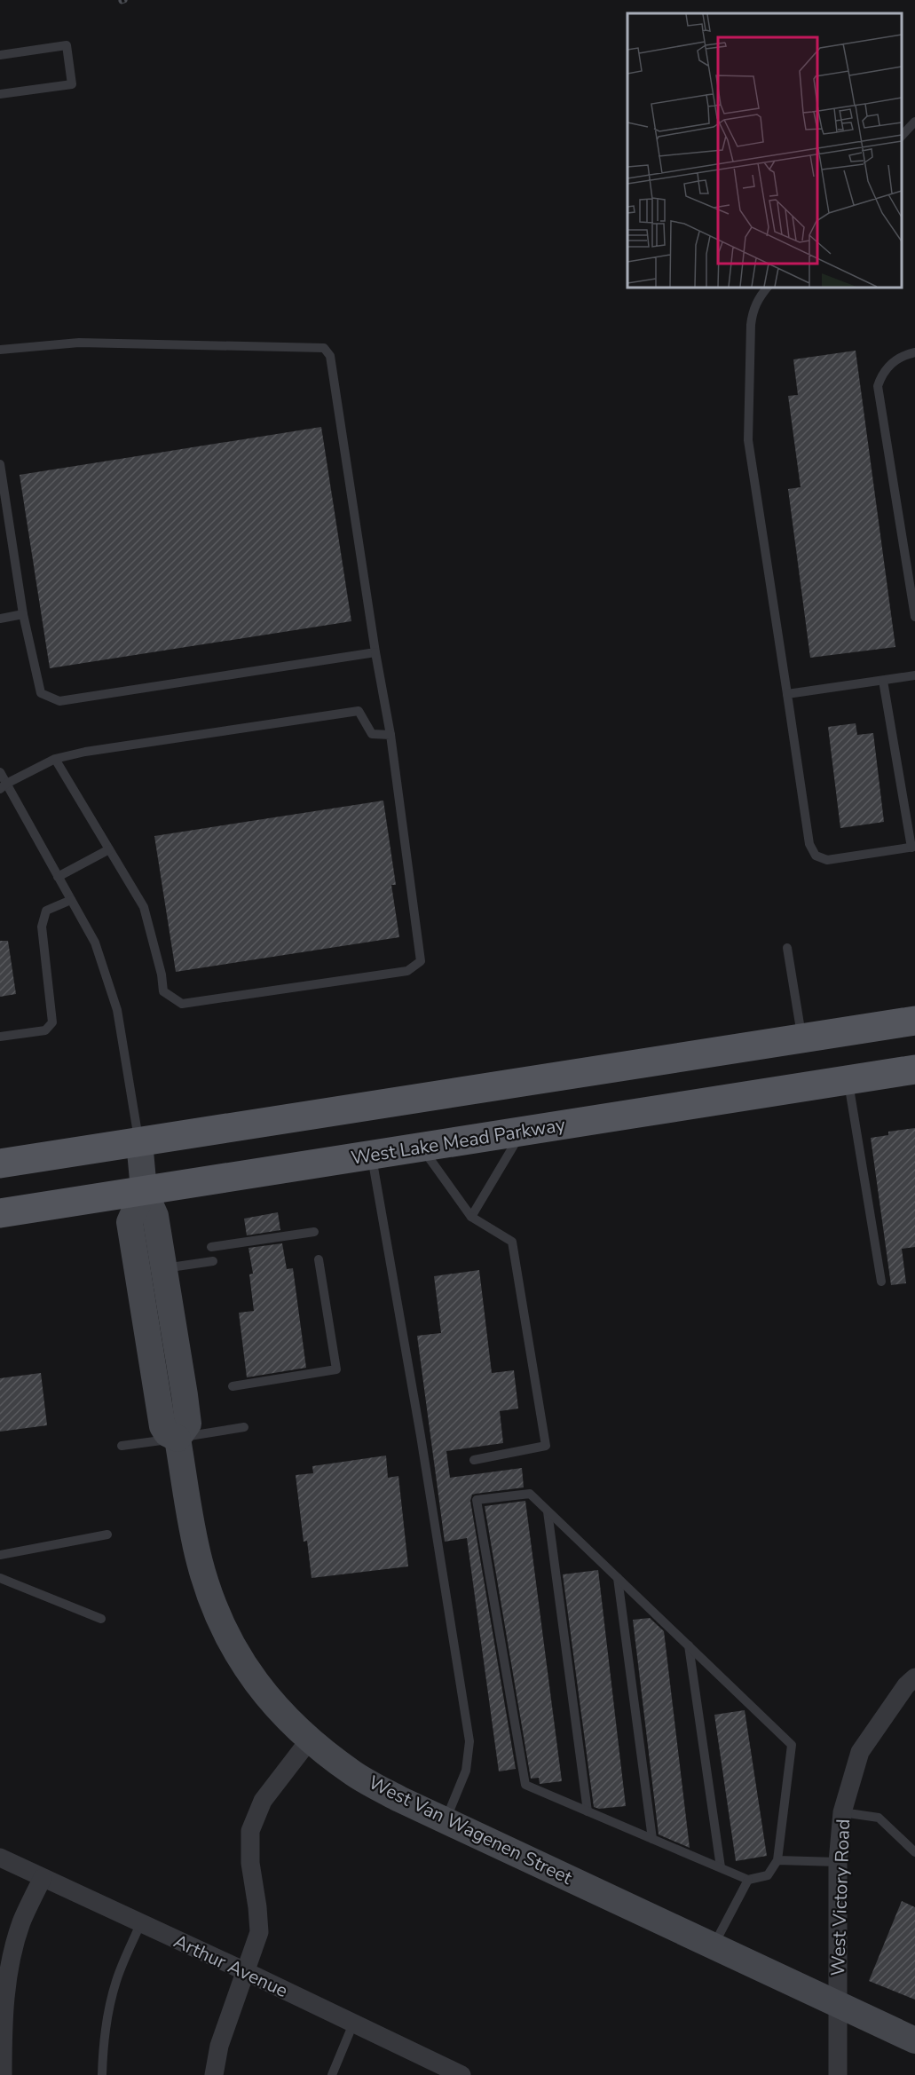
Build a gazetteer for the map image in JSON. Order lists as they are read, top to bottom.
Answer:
{
  "streets": {
    "main road": ["West Lake Mead Parkway", "West Van Wagenen Street"],
    "street": ["West Victory Road", "Arthur Avenue"]
  },
  "crossings": [
    ["West Van Wagenen Street", "West Victory Road"]
  ]
}
